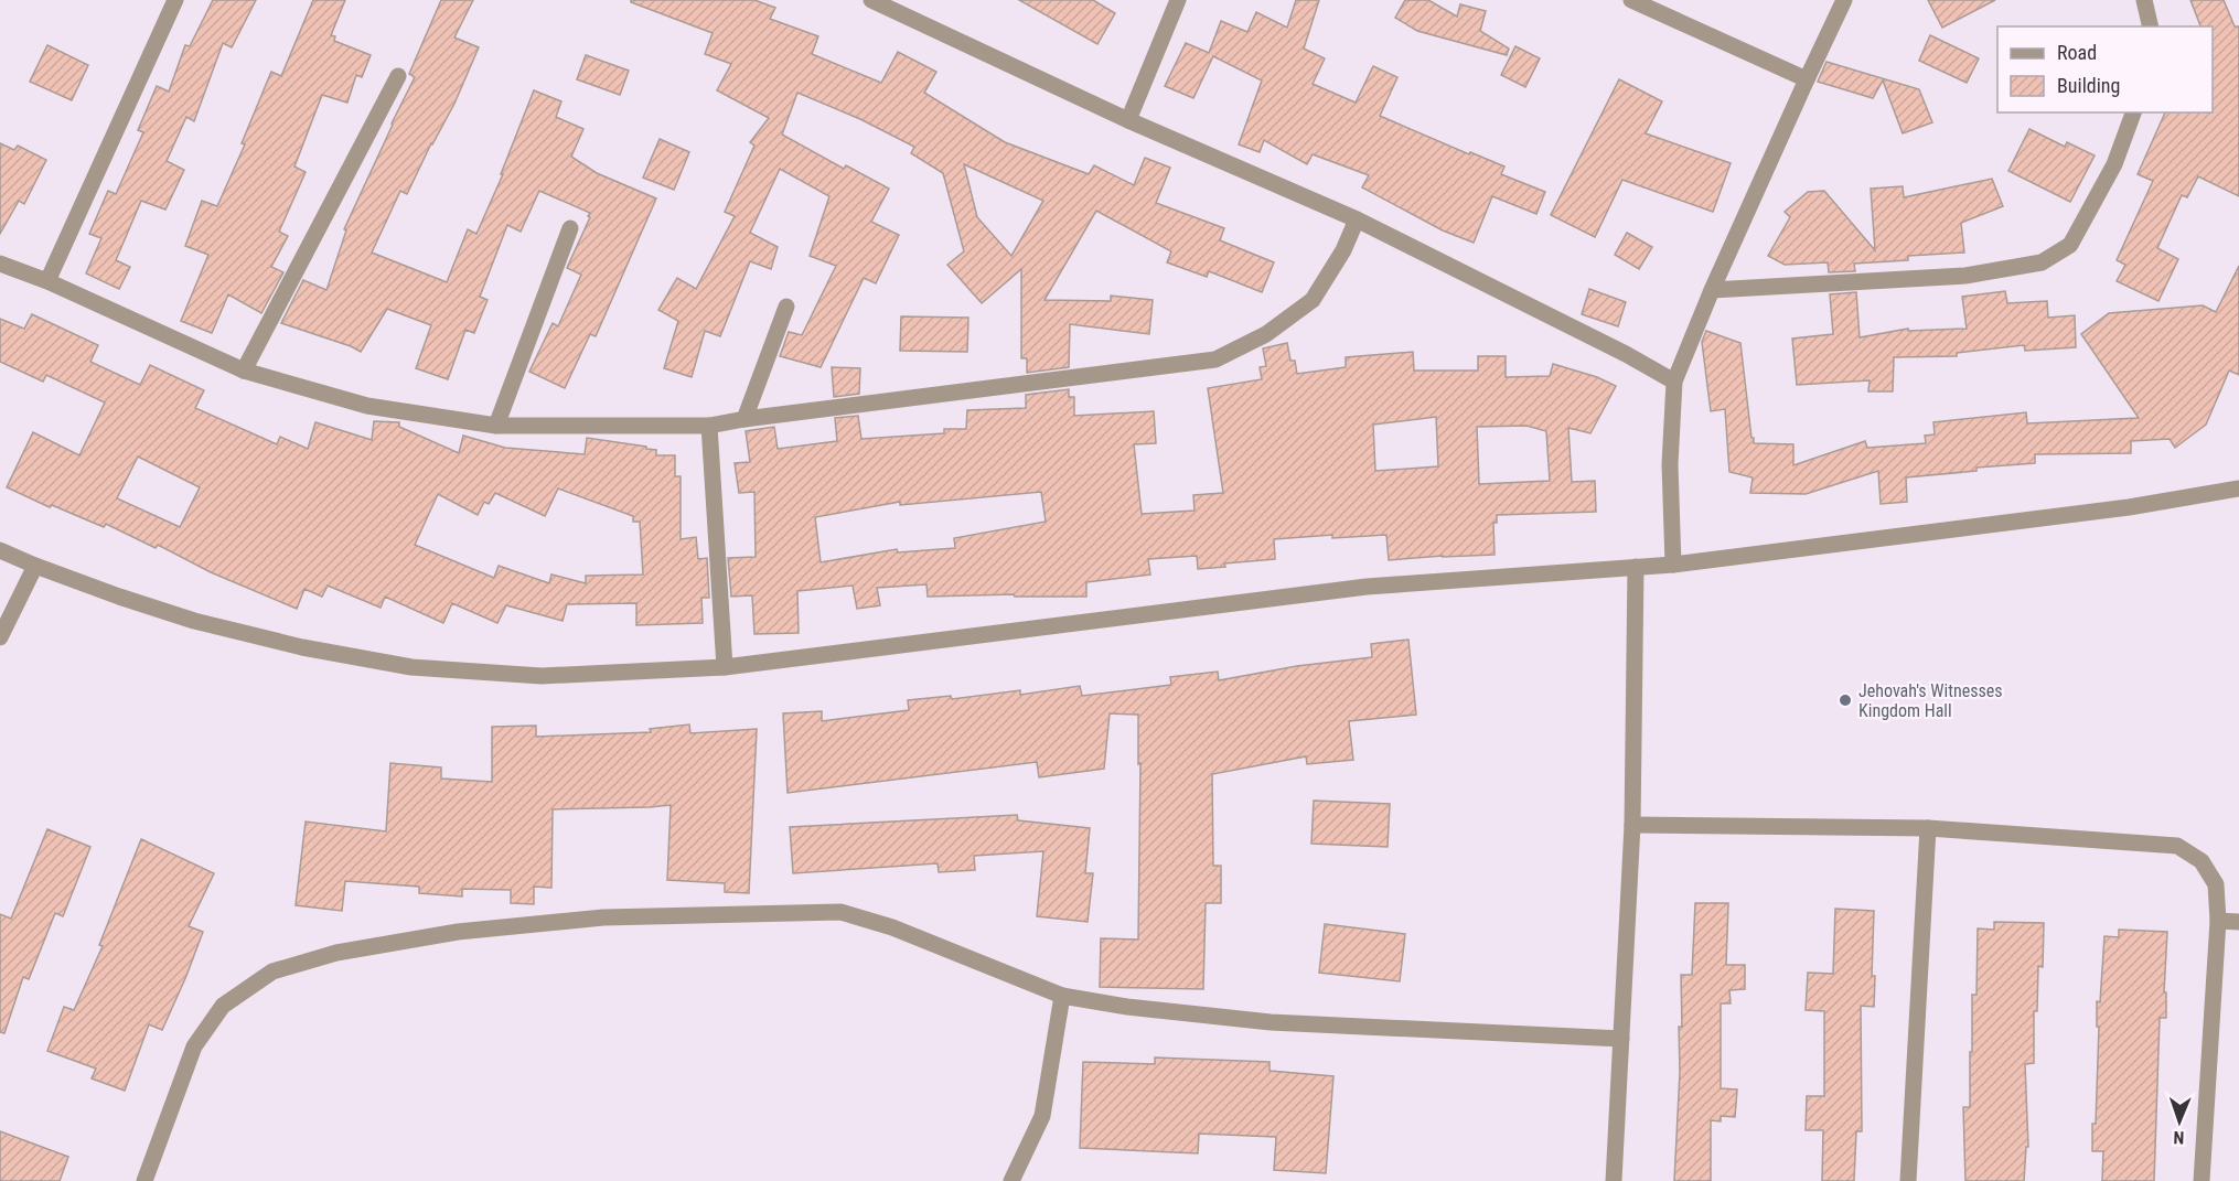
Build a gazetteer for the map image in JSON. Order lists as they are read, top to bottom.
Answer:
{
  "places": ["Jehovah's Witnesses Kingdom Hall"],
  "legend": ["Road", "Building"],
  "north": "bottom"
}
